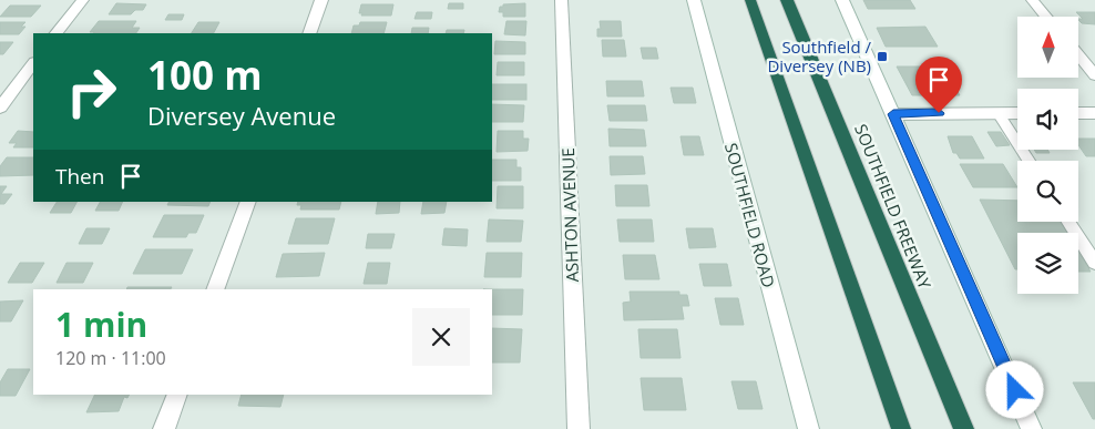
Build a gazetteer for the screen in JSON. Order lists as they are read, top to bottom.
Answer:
{
  "streets": {
    "highway": ["SOUTHFIELD FREEWAY"],
    "street": ["ASHTON AVENUE", "SOUTHFIELD ROAD"]
  },
  "places": {
    "transit": ["Southfield / Diversey (NB)"]
  },
  "north": "top",
  "page": {
    "turn": ["100 m", "Diversey Avenue"],
    "then": "Then",
    "heading": ["1 min", "120 m · 11:00"]
  }
}
